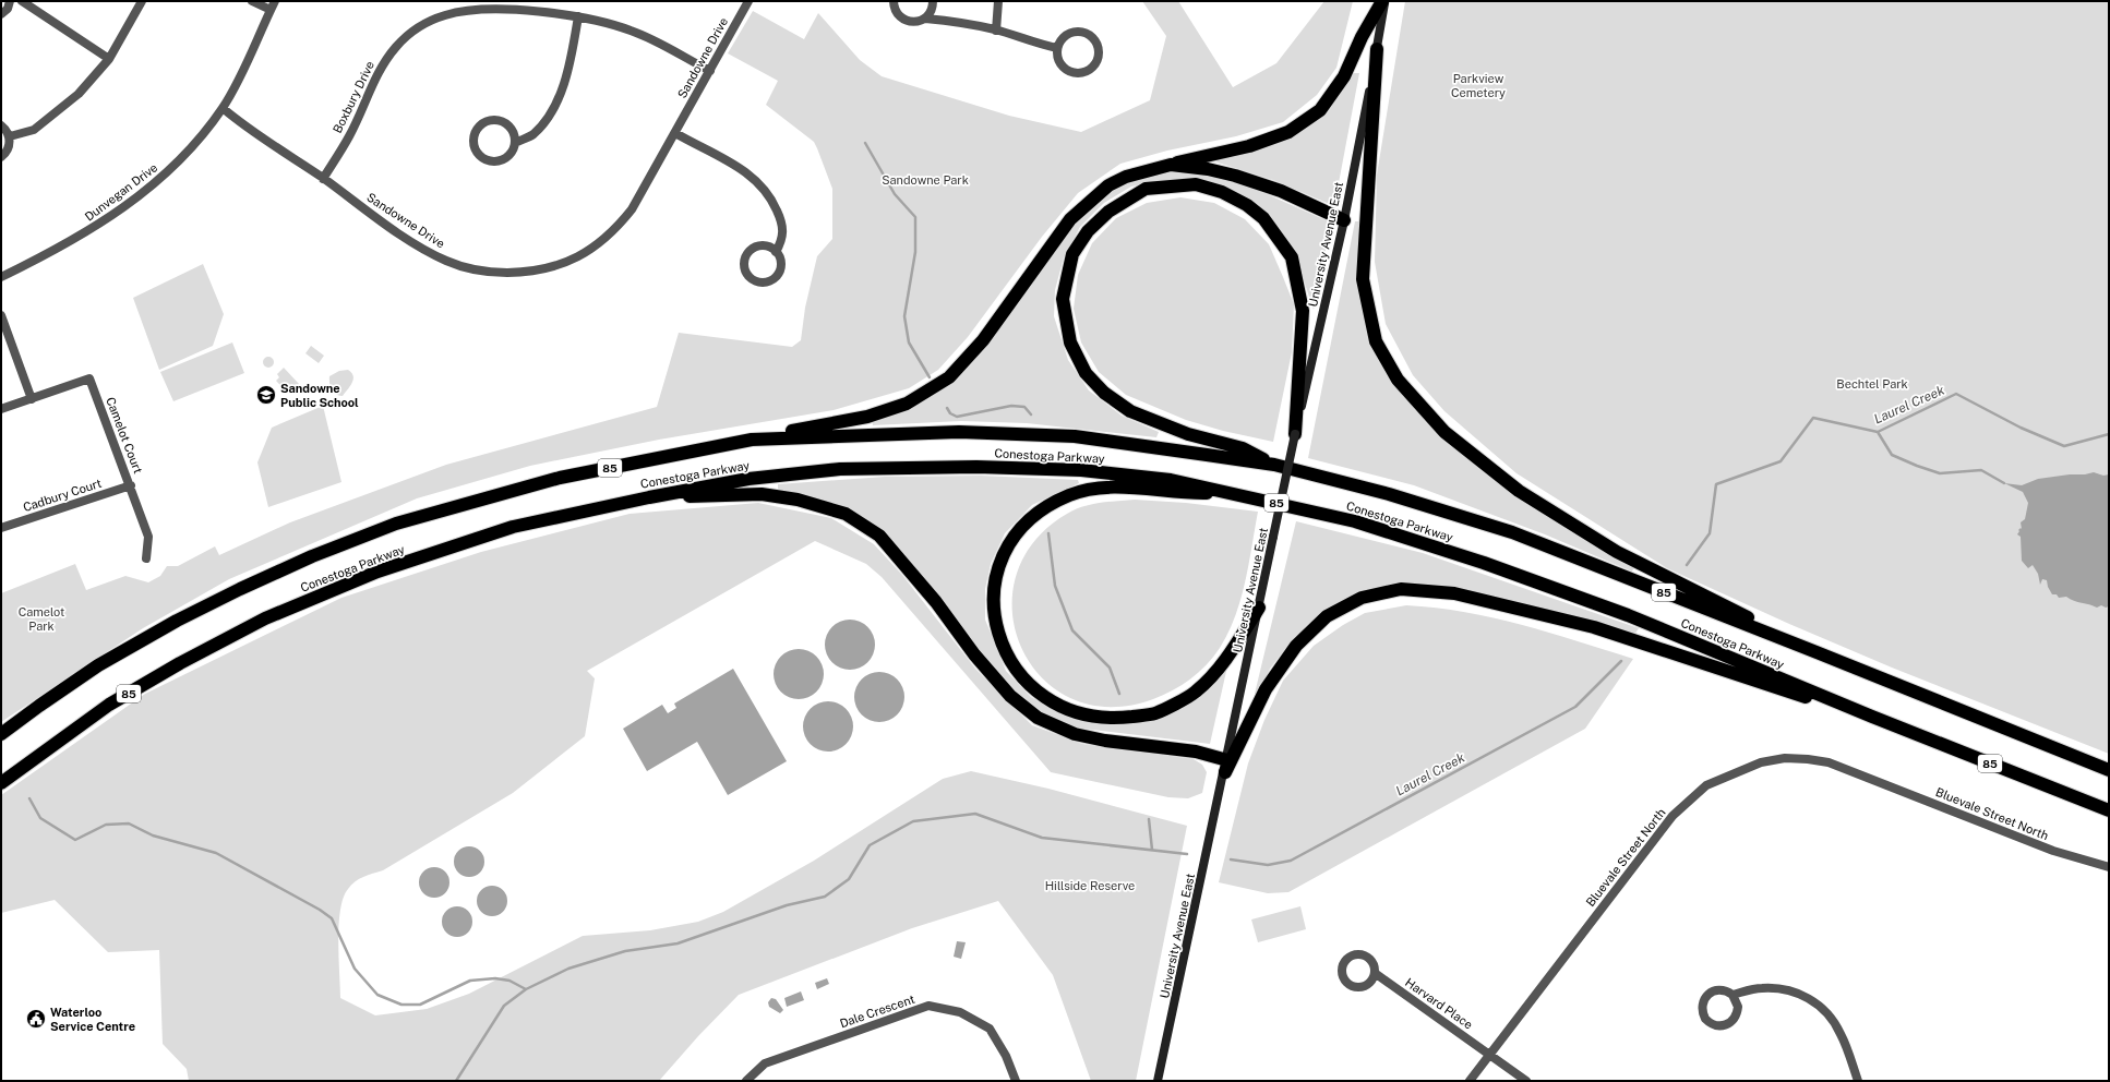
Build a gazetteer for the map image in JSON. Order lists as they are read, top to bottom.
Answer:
{
  "streets": {
    "highway": ["Conestoga Parkway", "85"],
    "main road": ["University Avenue East"],
    "street": [
      "Sandowne Drive",
      "Boxbury Drive",
      "Dunvegan Drive",
      "Camelot Court",
      "Cadbury Court",
      "Bluevale Street North",
      "Harvard Place",
      "Dale Crescent"
    ]
  },
  "crossings": [
    ["Sandowne Drive", "Boxbury Drive"],
    ["Sandowne Drive", "Dunvegan Drive"],
    ["Camelot Court", "Cadbury Court"],
    ["Bluevale Street North", "Harvard Place"]
  ],
  "water": ["Laurel Creek"],
  "parks": [
    "Parkview Cemetery",
    "Sandowne Park",
    "Bechtel Park",
    "Camelot Park",
    "Hillside Reserve"
  ],
  "places": {
    "school or university": ["Sandowne Public School"],
    "public building": ["Waterloo Service Centre"]
  }
}
